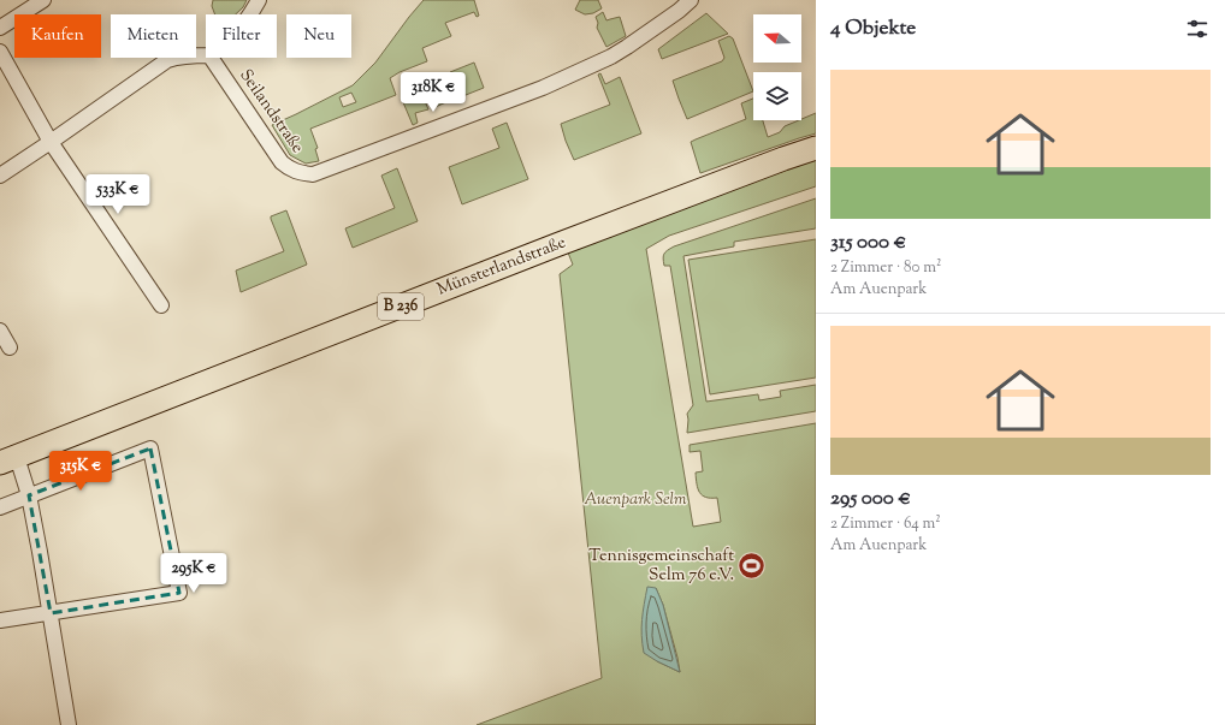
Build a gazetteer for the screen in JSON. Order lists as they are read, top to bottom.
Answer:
{
  "streets": {
    "main road": ["Münsterlandstraße", "B 236"],
    "street": ["Seilandstraße"]
  },
  "parks": ["Auenpark Selm"],
  "places": {
    "sports": ["Tennisgemeinschaft Selm 76 e.V."]
  },
  "north": "left",
  "page": {
    "heading": "4 Objekte",
    "chip": [
      "Kaufen",
      "Mieten",
      "Filter",
      "Neu"
    ],
    "list": [
      {
        "name": "315 000 €",
        "note": "2 Zimmer · 80 m² · Am Auenpark"
      },
      {
        "name": "295 000 €",
        "note": "2 Zimmer · 64 m² · Am Auenpark"
      }
    ],
    "price": [
      "318K €",
      "533K €",
      "315K €",
      "295K €"
    ]
  }
}
